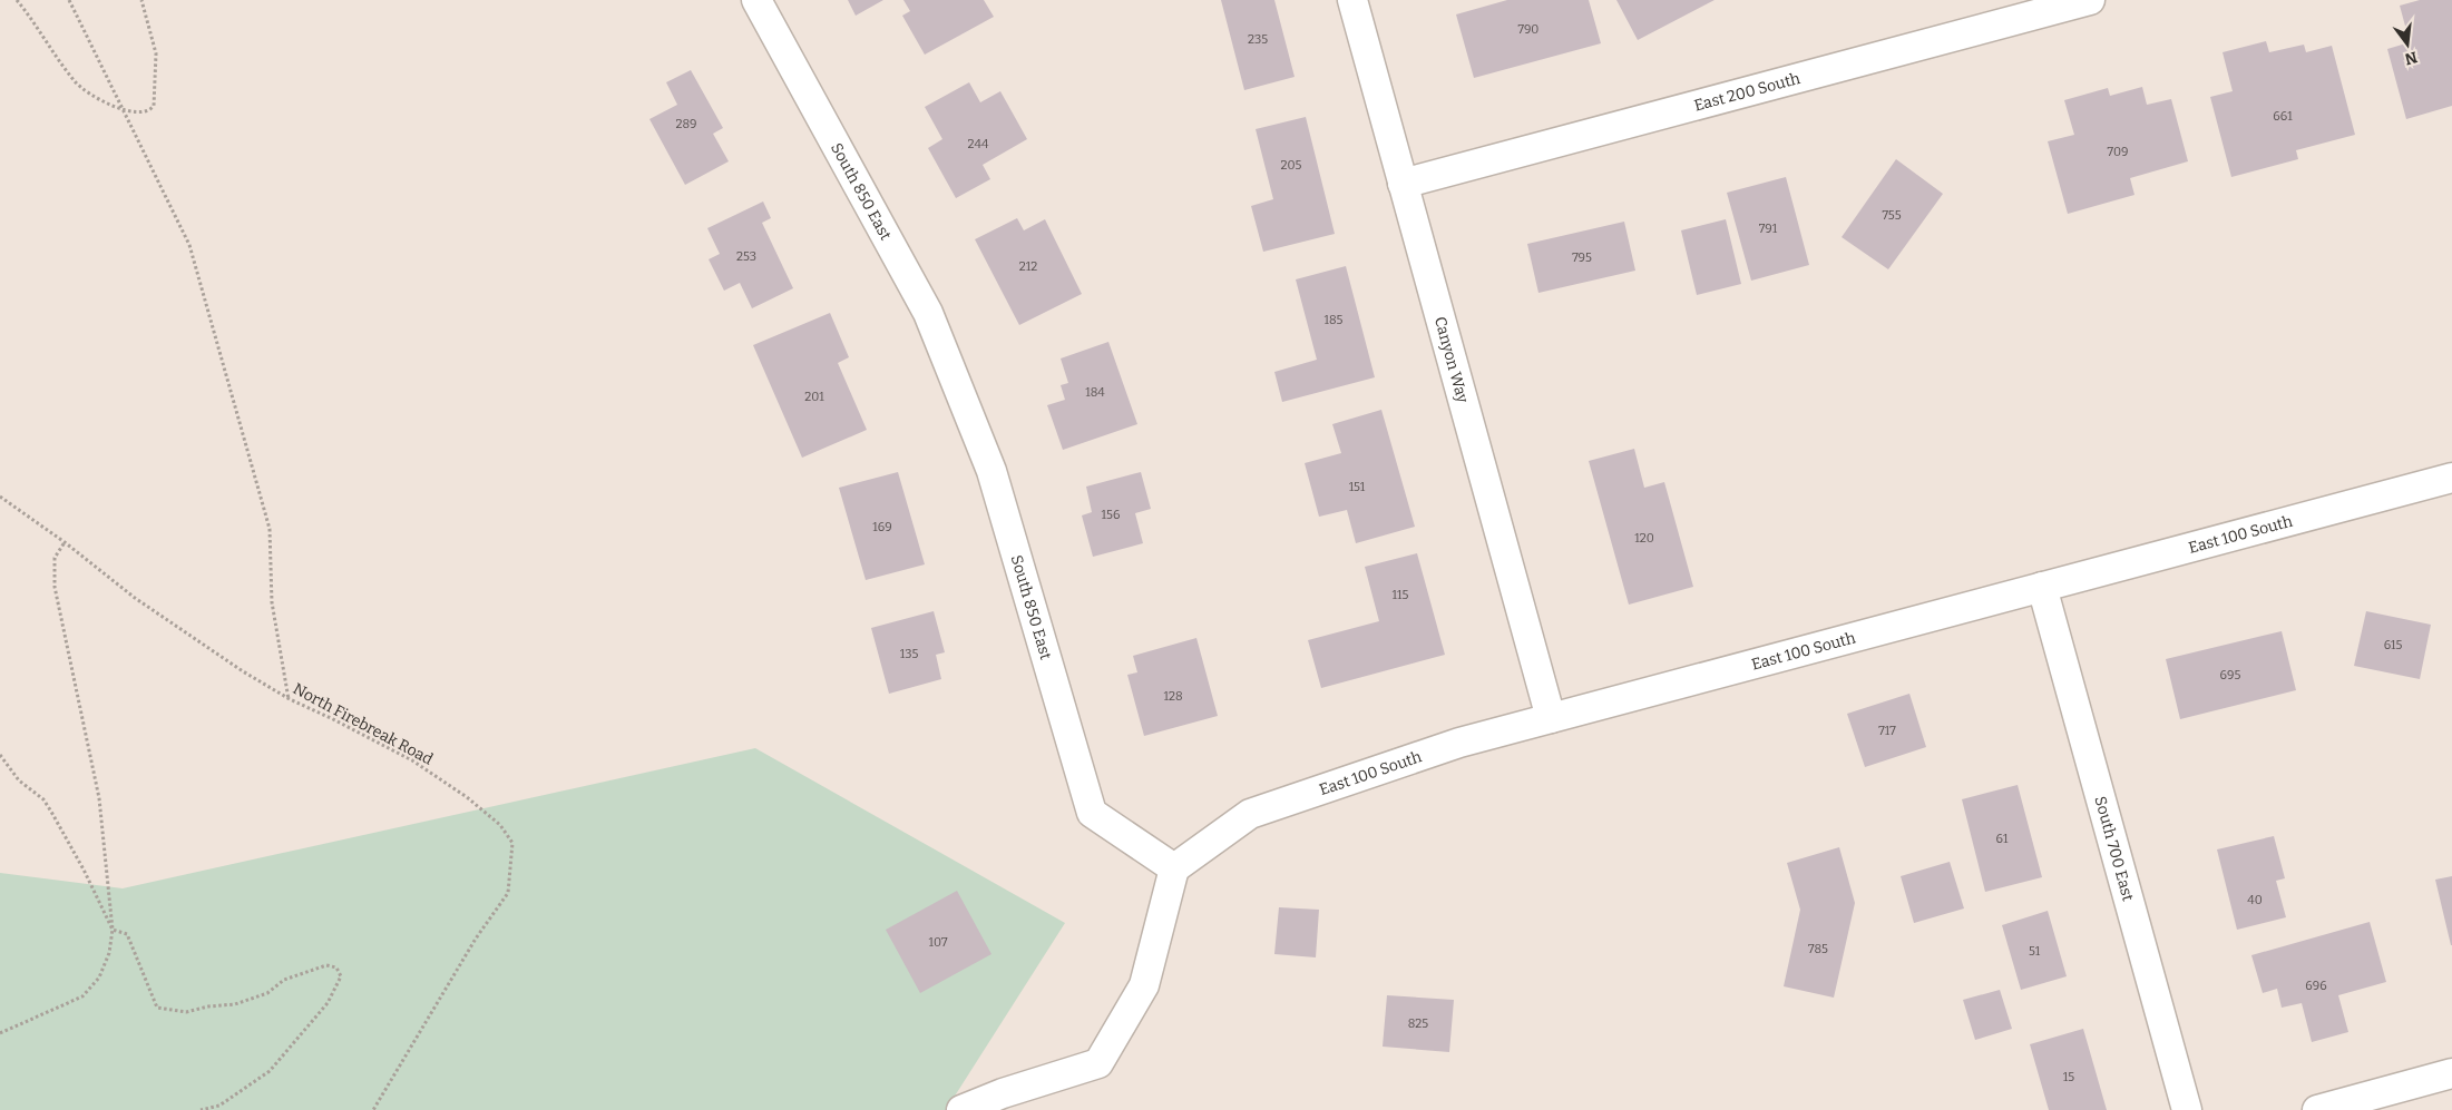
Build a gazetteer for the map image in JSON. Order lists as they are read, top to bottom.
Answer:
{
  "streets": {
    "street": [
      "East 200 South",
      "South 850 East",
      "Canyon Way",
      "East 100 South",
      "South 700 East"
    ],
    "path": ["North Firebreak Road"]
  },
  "crossings": [
    ["East 200 South", "Canyon Way"],
    ["South 850 East", "East 100 South"],
    ["Canyon Way", "East 100 South"],
    ["East 100 South", "South 700 East"]
  ],
  "house_numbers": [
    "790",
    "235",
    "661",
    "289",
    "244",
    "709",
    "205",
    "755",
    "791",
    "253",
    "795",
    "212",
    "185",
    "184",
    "201",
    "151",
    "156",
    "169",
    "120",
    "115",
    "615",
    "135",
    "695",
    "128",
    "717",
    "61",
    "40",
    "107",
    "785",
    "51",
    "696",
    "825",
    "15"
  ],
  "north": "bottom"
}
